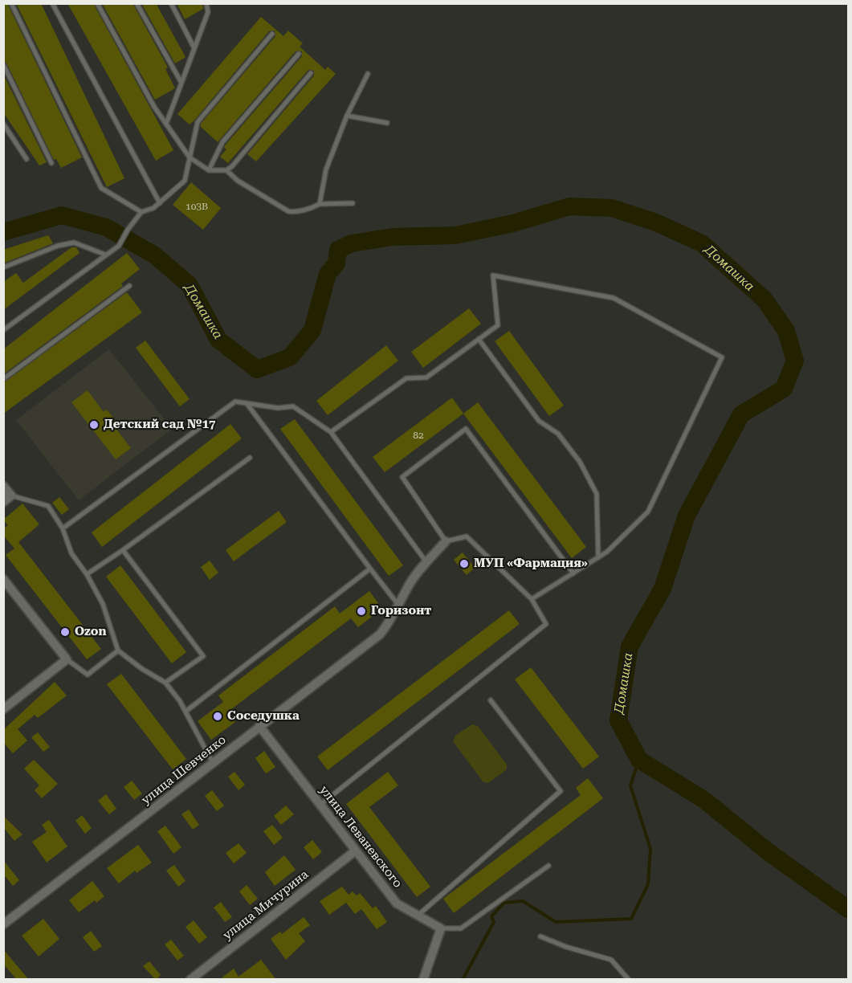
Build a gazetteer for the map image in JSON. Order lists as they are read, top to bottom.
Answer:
{
  "streets": {
    "street": ["улица Шевченко", "улица Леваневского", "улица Мичурина"]
  },
  "crossings": [
    ["улица Шевченко", "улица Леваневского"],
    ["улица Леваневского", "улица Мичурина"]
  ],
  "water": ["Домашка"],
  "places": [
    "Детский сад №17",
    "МУП «Фармация»",
    "Горизонт",
    "Ozon",
    "Соседушка"
  ],
  "house_numbers": ["103В", "82"]
}
